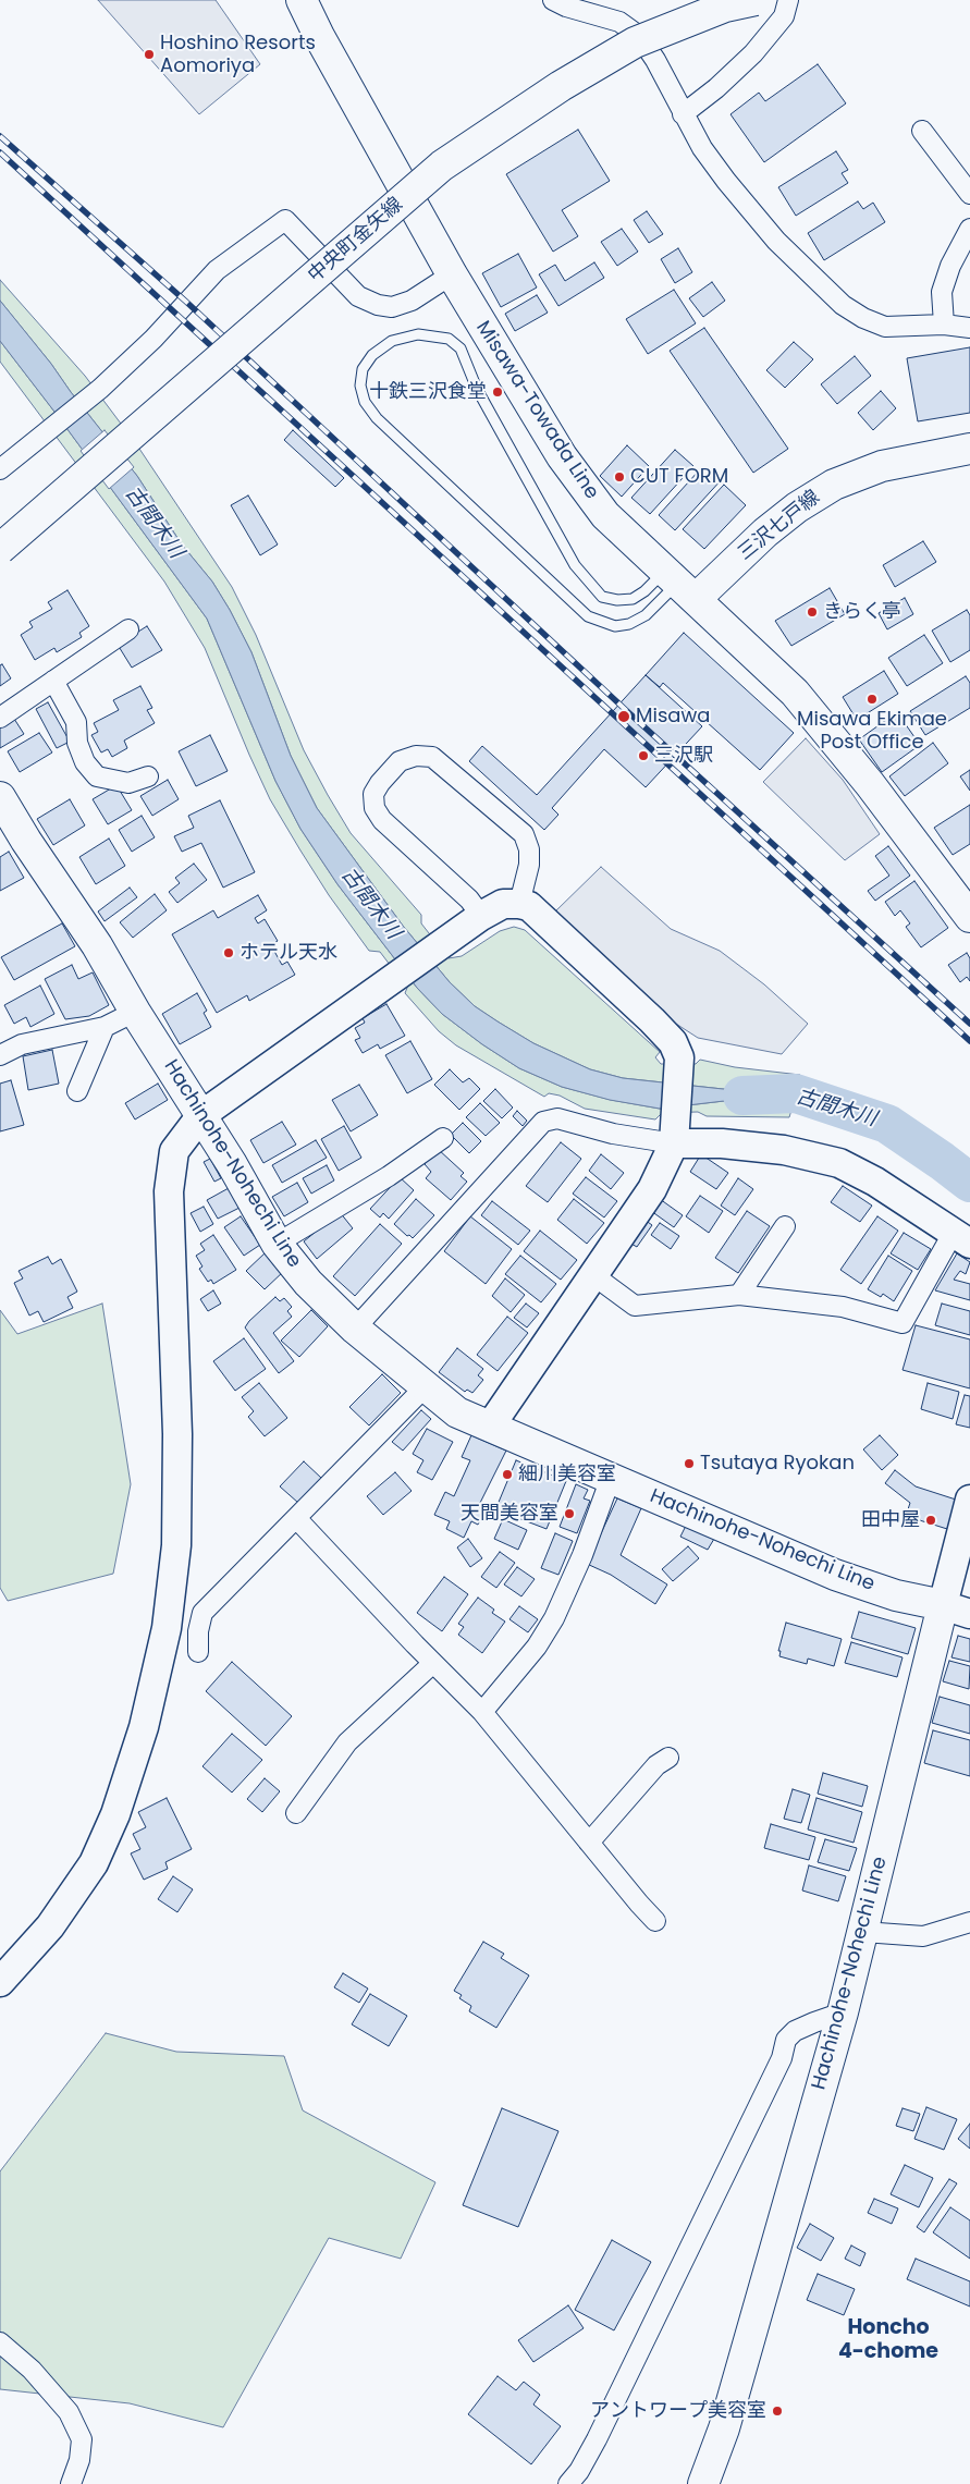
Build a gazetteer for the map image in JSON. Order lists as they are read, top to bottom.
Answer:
{
  "streets": {
    "main road": [
      "中央町金矢線",
      "Misawa-Towada Line",
      "三沢七戸線",
      "Hachinohe-Nohechi Line"
    ]
  },
  "crossings": [
    ["Misawa-Towada Line", "三沢七戸線"]
  ],
  "districts": ["Honcho 4-chome"],
  "water": ["古間木川"],
  "places": [
    "Hoshino Resorts Aomoriya",
    "十鉄三沢食堂",
    "CUT FORM",
    "きらく亭",
    "Misawa Ekimae Post Office",
    "Misawa",
    "三沢駅",
    "ホテル天水",
    "Tsutaya Ryokan",
    "細川美容室",
    "天間美容室",
    "田中屋",
    "アントワープ美容室"
  ]
}
